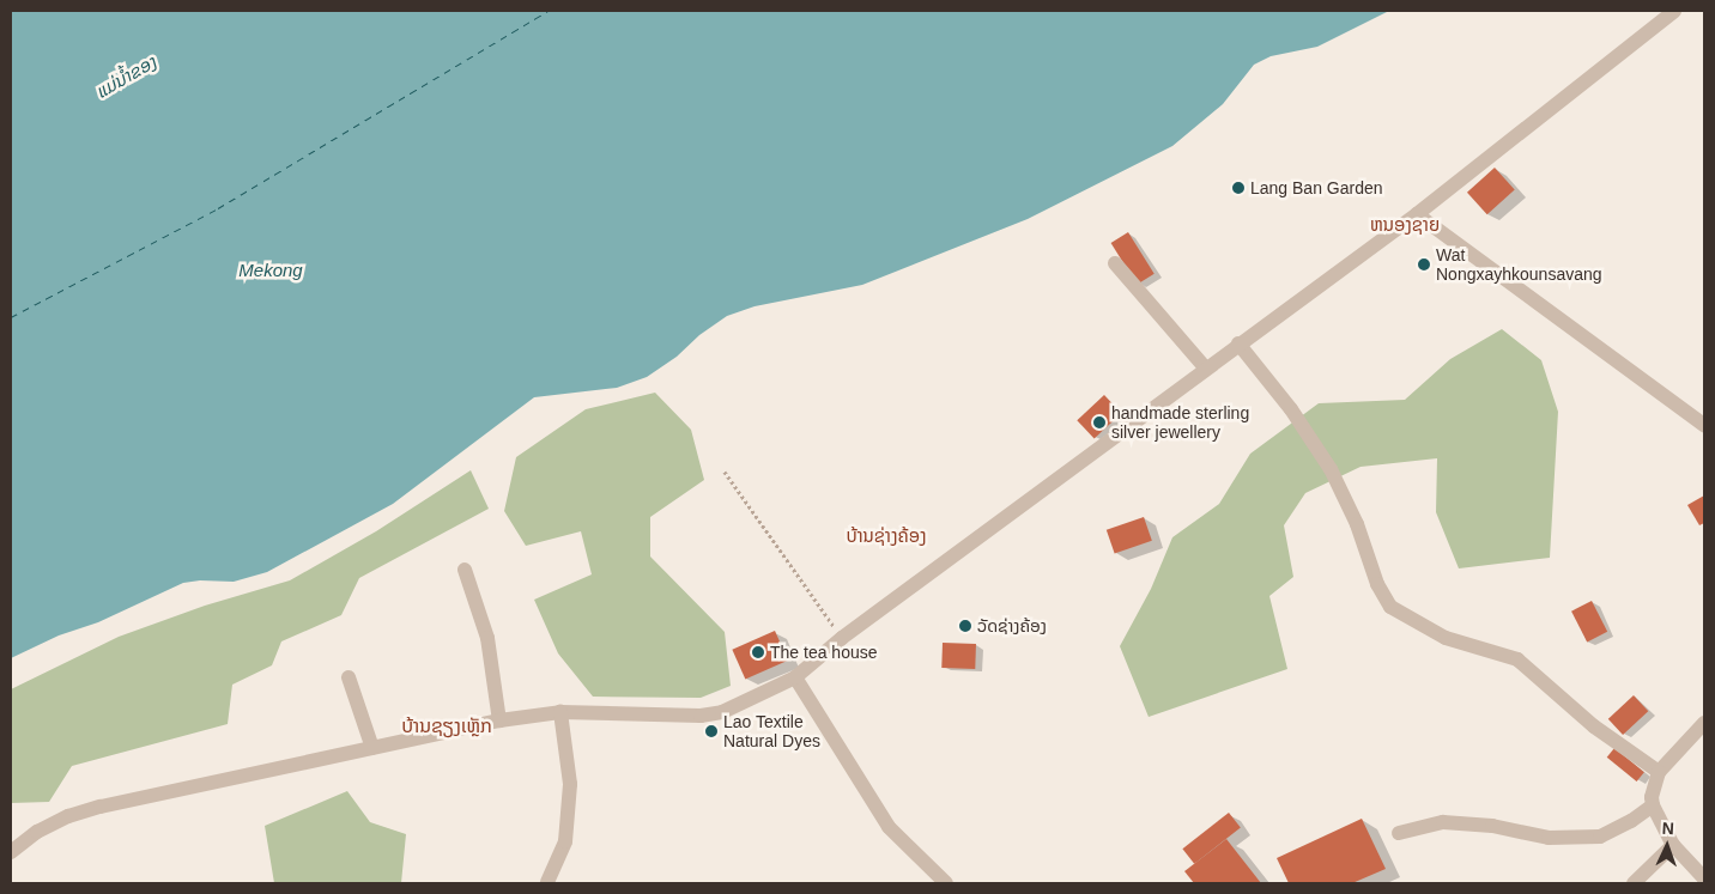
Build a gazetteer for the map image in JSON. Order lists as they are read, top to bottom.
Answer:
{
  "districts": ["ຫນອງຊາຍ", "ບ້ານຊ່າງຄ້ອງ", "ບ້ານຊຽງເຫຼັກ"],
  "water": ["ແມ່ນ້ຳຂອງ", "Mekong"],
  "places": [
    "Lang Ban Garden",
    "Wat Nongxayhkounsavang",
    "handmade sterling silver jewellery",
    "ວັດຊ່າງຄ້ອງ",
    "The tea house",
    "Lao Textile Natural Dyes"
  ],
  "north": "top"
}
